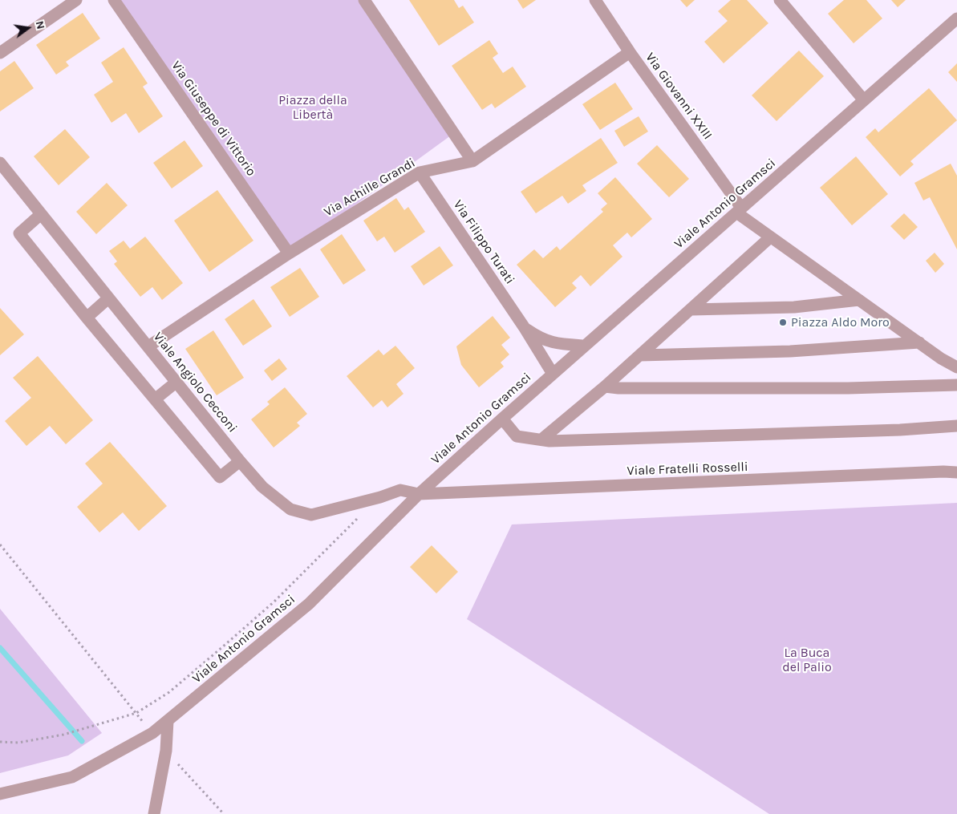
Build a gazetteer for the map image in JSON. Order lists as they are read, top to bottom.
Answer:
{
  "streets": {
    "street": [
      "Via Giovanni XXIII",
      "Via Giuseppe di Vittorio",
      "Via Achille Grandi",
      "Viale Antonio Gramsci",
      "Via Filippo Turati",
      "Viale Angiolo Cecconi",
      "Viale Fratelli Rosselli"
    ]
  },
  "crossings": [
    ["Via Giovanni XXIII", "Via Achille Grandi"],
    ["Via Giovanni XXIII", "Viale Antonio Gramsci"],
    ["Via Giuseppe di Vittorio", "Via Achille Grandi"],
    ["Via Achille Grandi", "Via Filippo Turati"],
    ["Via Achille Grandi", "Viale Angiolo Cecconi"],
    ["Viale Antonio Gramsci", "Via Filippo Turati"],
    ["Viale Antonio Gramsci", "Viale Angiolo Cecconi"],
    ["Viale Antonio Gramsci", "Viale Fratelli Rosselli"],
    ["Viale Angiolo Cecconi", "Viale Fratelli Rosselli"]
  ],
  "parks": ["Piazza della Libertà", "La Buca del Palio"],
  "places": ["Piazza Aldo Moro"],
  "north": "right"
}
